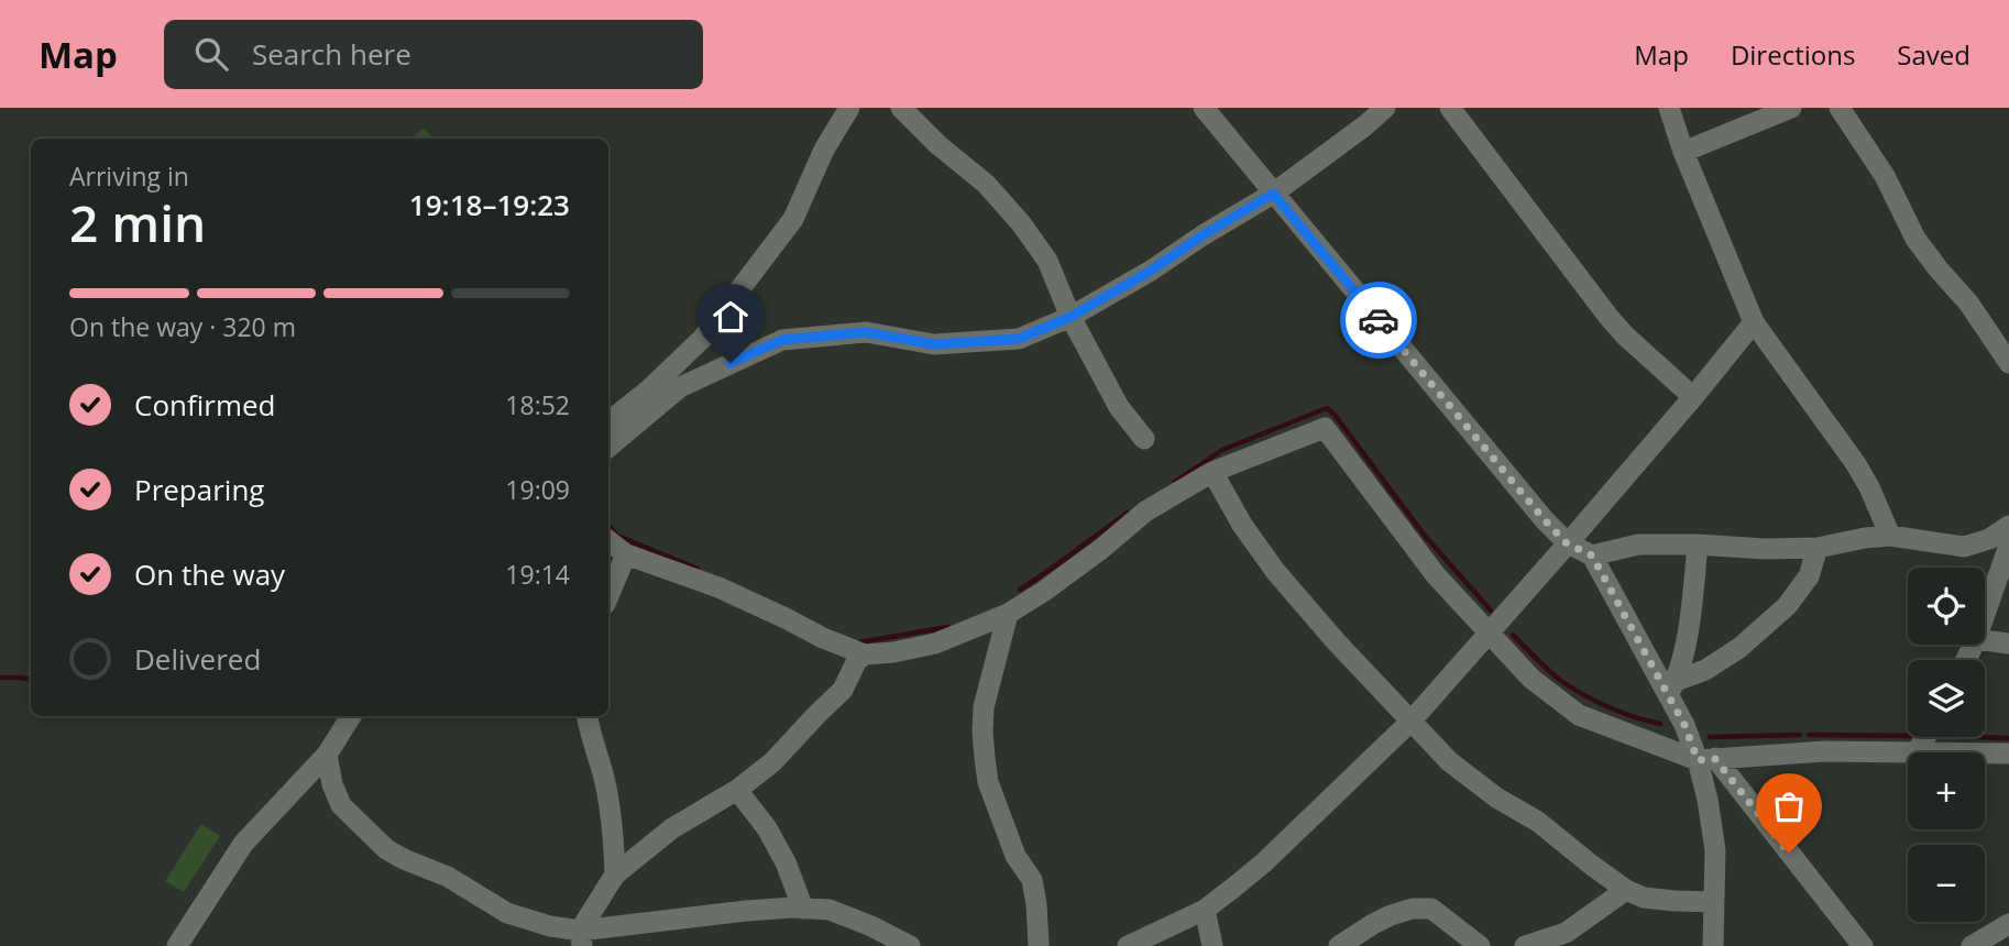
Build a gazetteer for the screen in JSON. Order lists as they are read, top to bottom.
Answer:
{
  "page": {
    "header": "Map",
    "search": "Search here",
    "nav": ["Map", "Directions", "Saved"],
    "heading": ["2 min", "Arriving in", "19:18–19:23"],
    "bar": "On the way · 320 m",
    "list": [
      ["Confirmed", "18:52"],
      ["Preparing", "19:09"],
      ["On the way", "19:14"],
      "Delivered"
    ],
    "map_buttons": ["+", "−"]
  }
}
